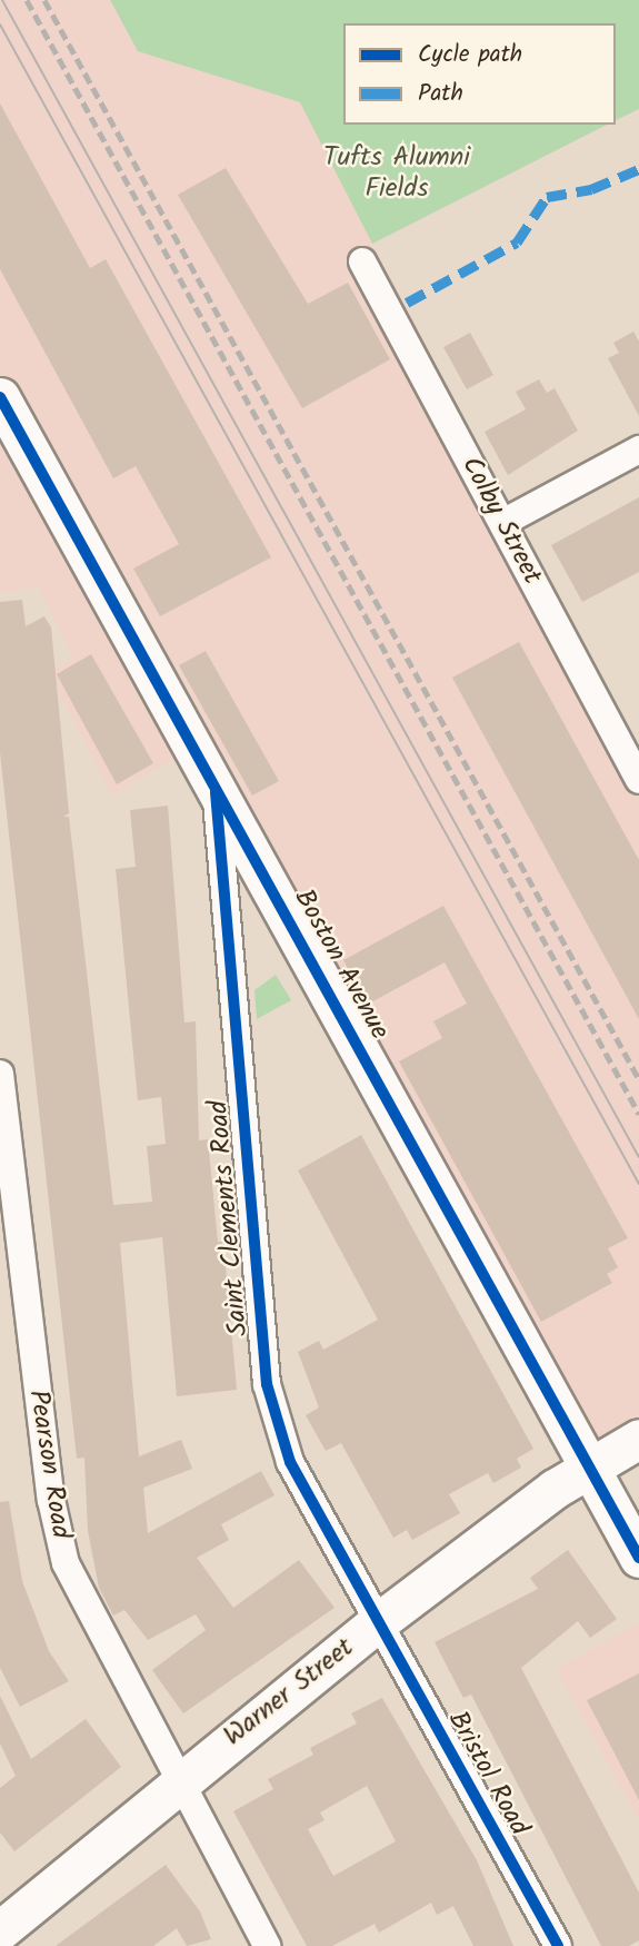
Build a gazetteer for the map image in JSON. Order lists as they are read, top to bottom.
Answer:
{
  "streets": {
    "street": [
      "Colby Street",
      "Boston Avenue",
      "Saint Clements Road",
      "Pearson Road",
      "Warner Street",
      "Bristol Road"
    ]
  },
  "crossings": [
    ["Boston Avenue", "Saint Clements Road"],
    ["Boston Avenue", "Warner Street"],
    ["Saint Clements Road", "Warner Street"],
    ["Saint Clements Road", "Bristol Road"],
    ["Pearson Road", "Warner Street"],
    ["Warner Street", "Bristol Road"]
  ],
  "parks": ["Tufts Alumni Fields"],
  "legend": ["Cycle path", "Path"]
}
